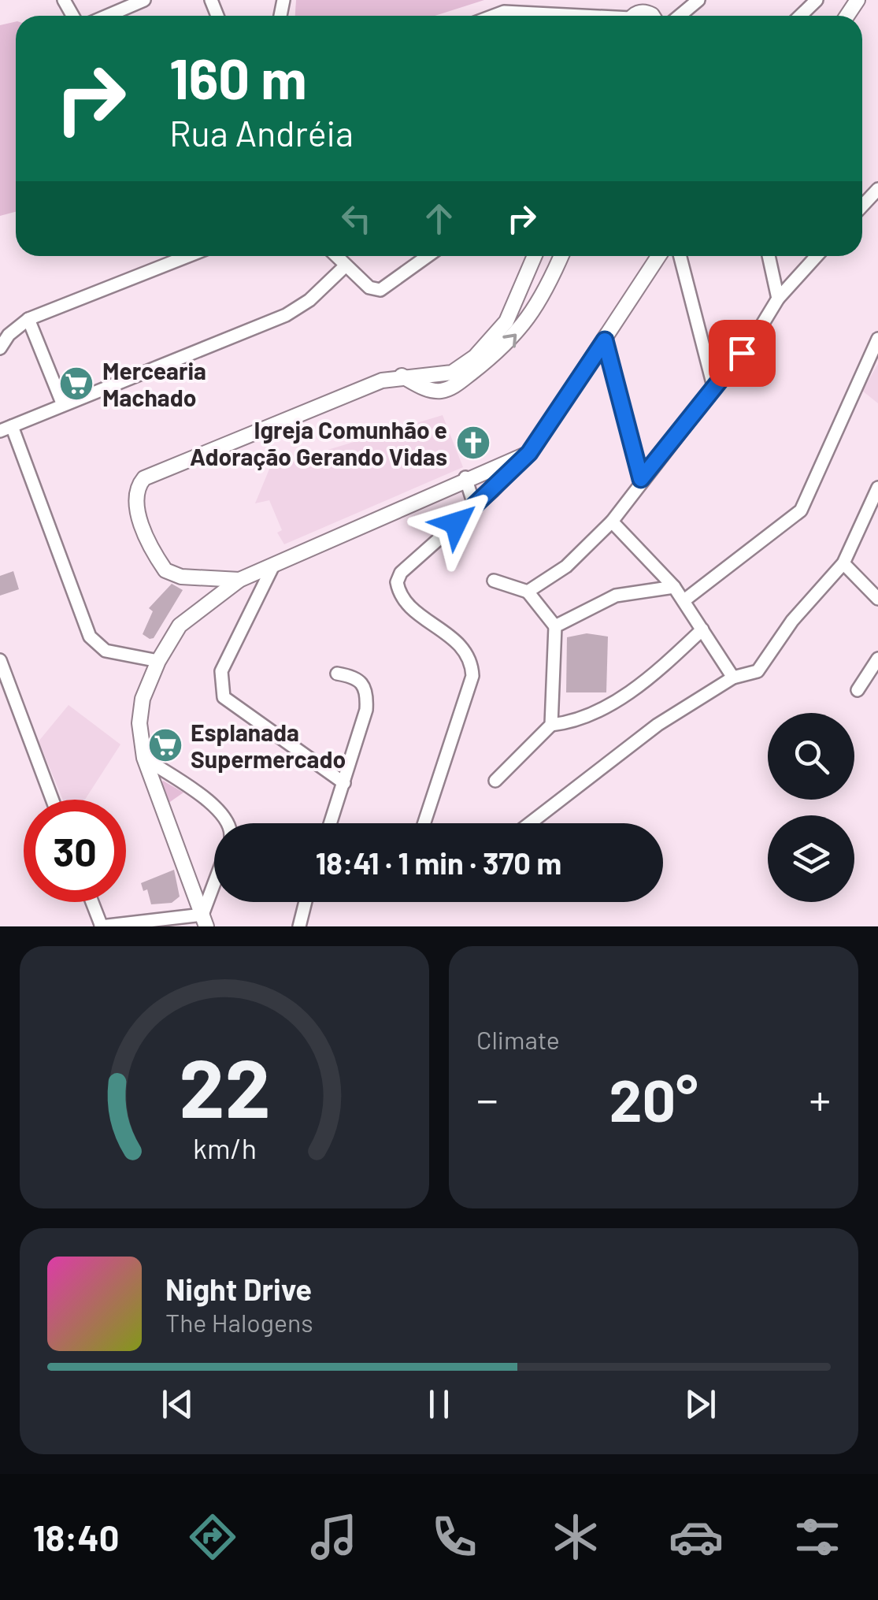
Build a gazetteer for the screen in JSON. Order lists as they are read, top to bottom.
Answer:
{
  "places": {
    "supermarket": ["Mercearia Machado", "Esplanada Supermercado"],
    "church": ["Igreja Comunhão e Adoração Gerando Vidas"]
  },
  "page": {
    "turn": ["160 m", "Rua Andréia"],
    "limit": "30",
    "trip": "18:41 · 1 min · 370 m",
    "tile": "Climate",
    "heat": ["−", "20°", "+"],
    "song": ["Night Drive", "The Halogens"],
    "tabs": "18:40",
    "gauge": ["22", "km/h"]
  }
}
